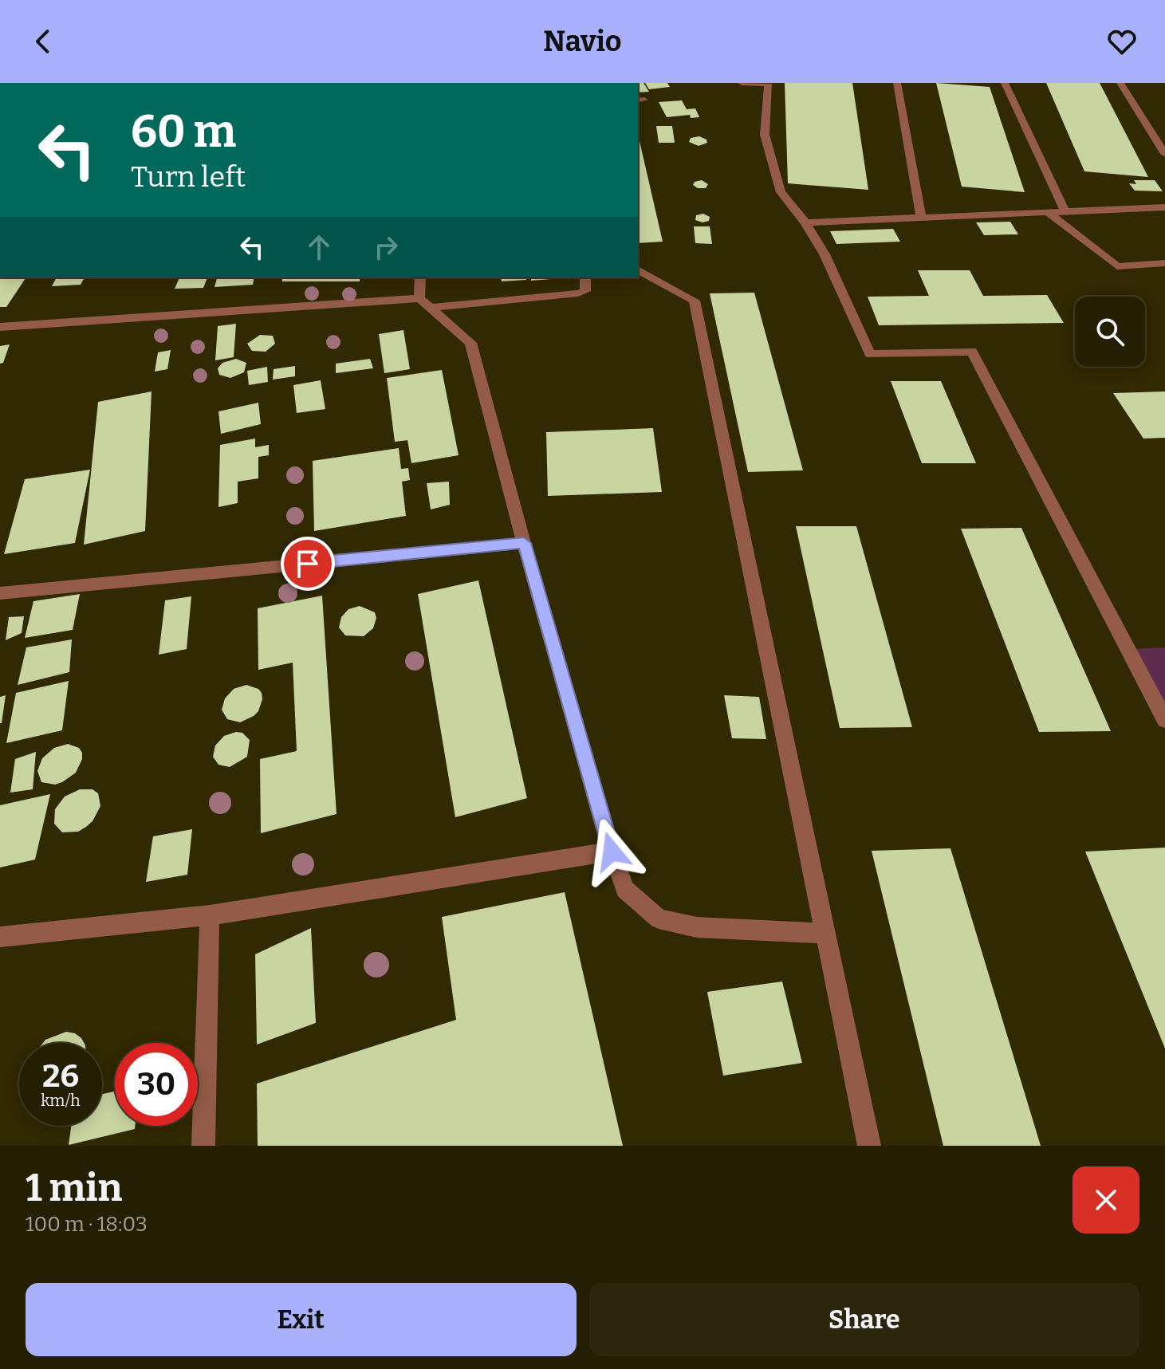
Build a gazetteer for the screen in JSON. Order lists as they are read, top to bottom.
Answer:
{
  "page": {
    "header": "Navio",
    "turn": ["60 m", "Turn left"],
    "speed": "26 km/h",
    "limit": "30",
    "heading": ["1 min", "100 m · 18:03"],
    "buttons": ["Exit", "Share"]
  }
}
